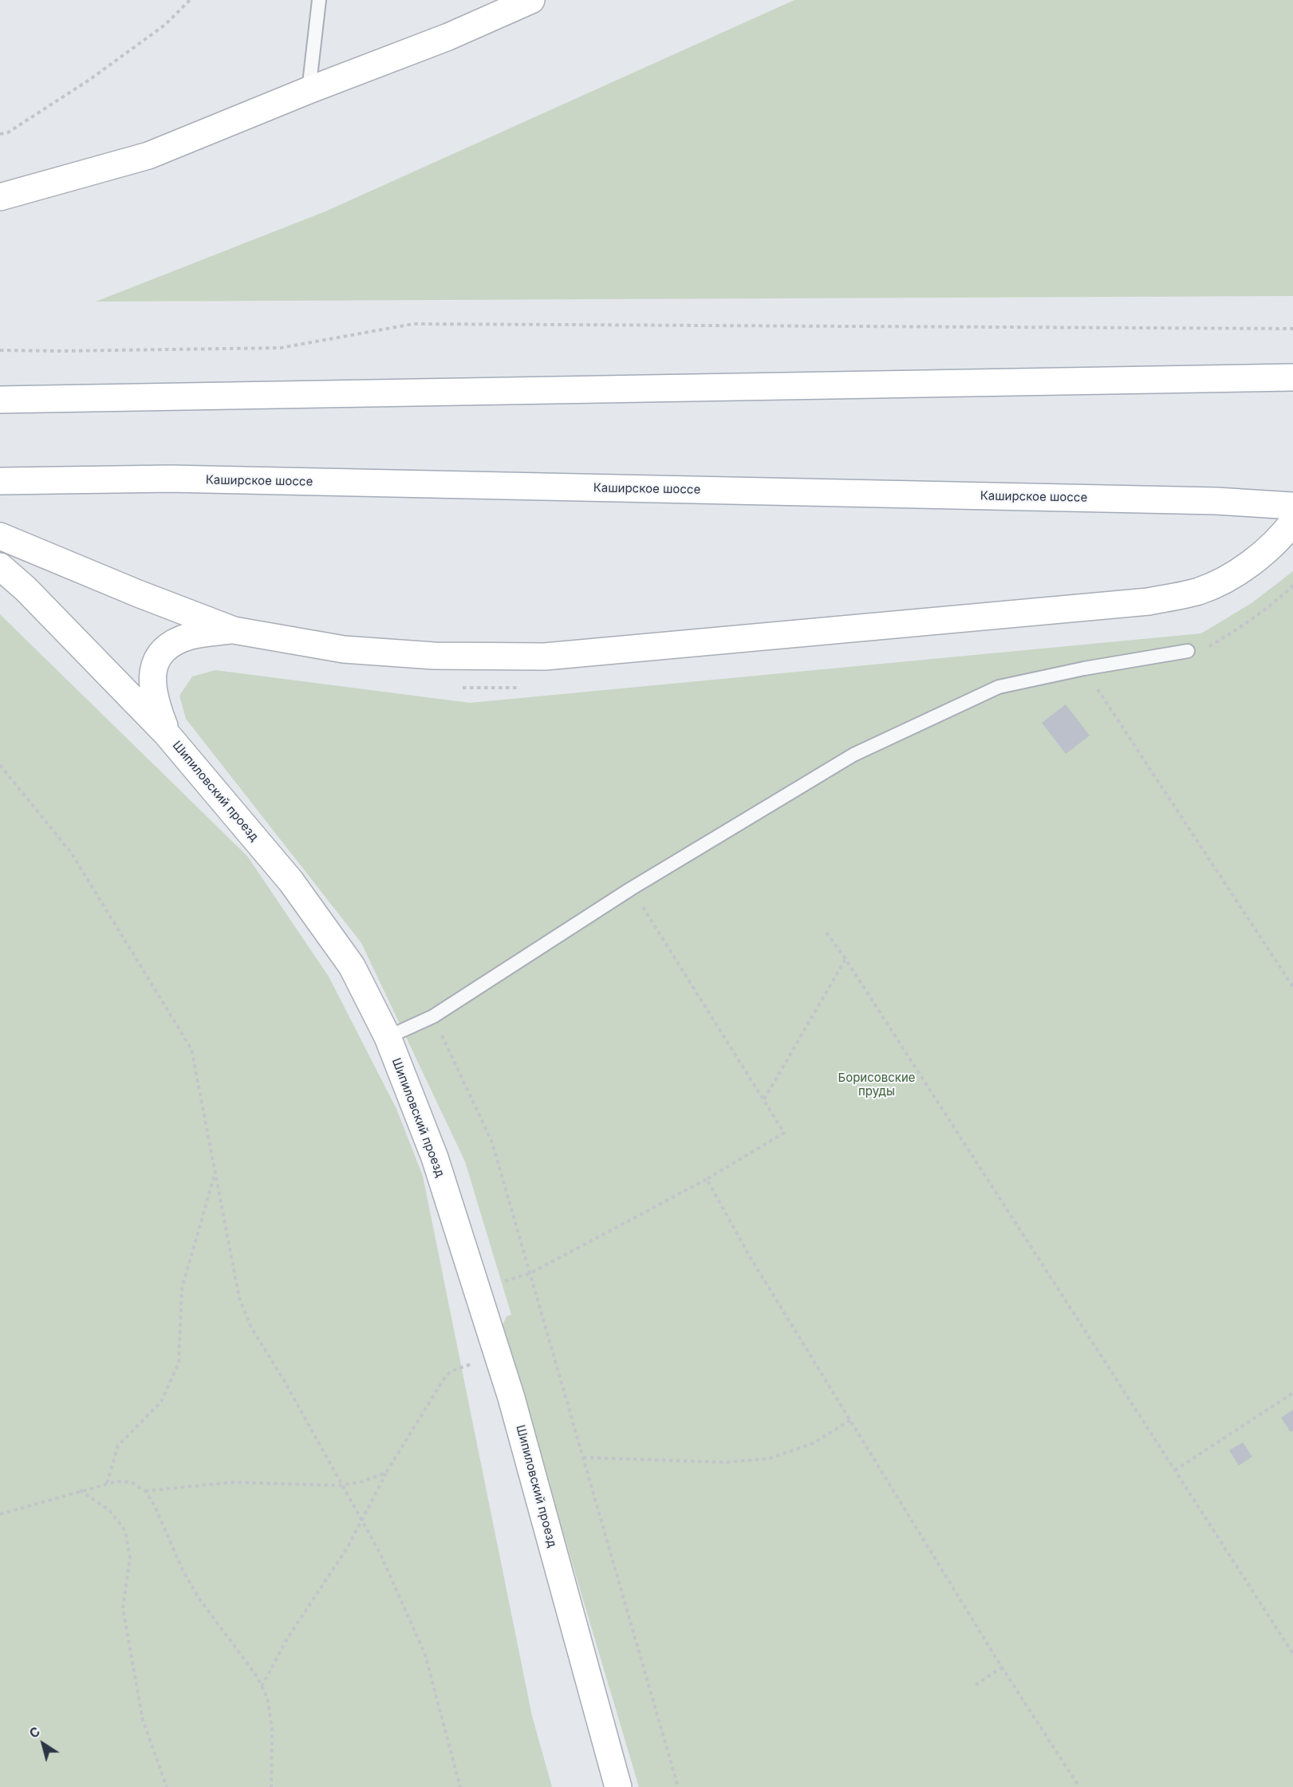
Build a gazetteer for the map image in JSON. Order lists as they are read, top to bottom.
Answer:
{
  "streets": {
    "main road": ["Каширское шоссе", "Шипиловский проезд"]
  },
  "parks": ["Борисовские пруды"],
  "north": "top left"
}
